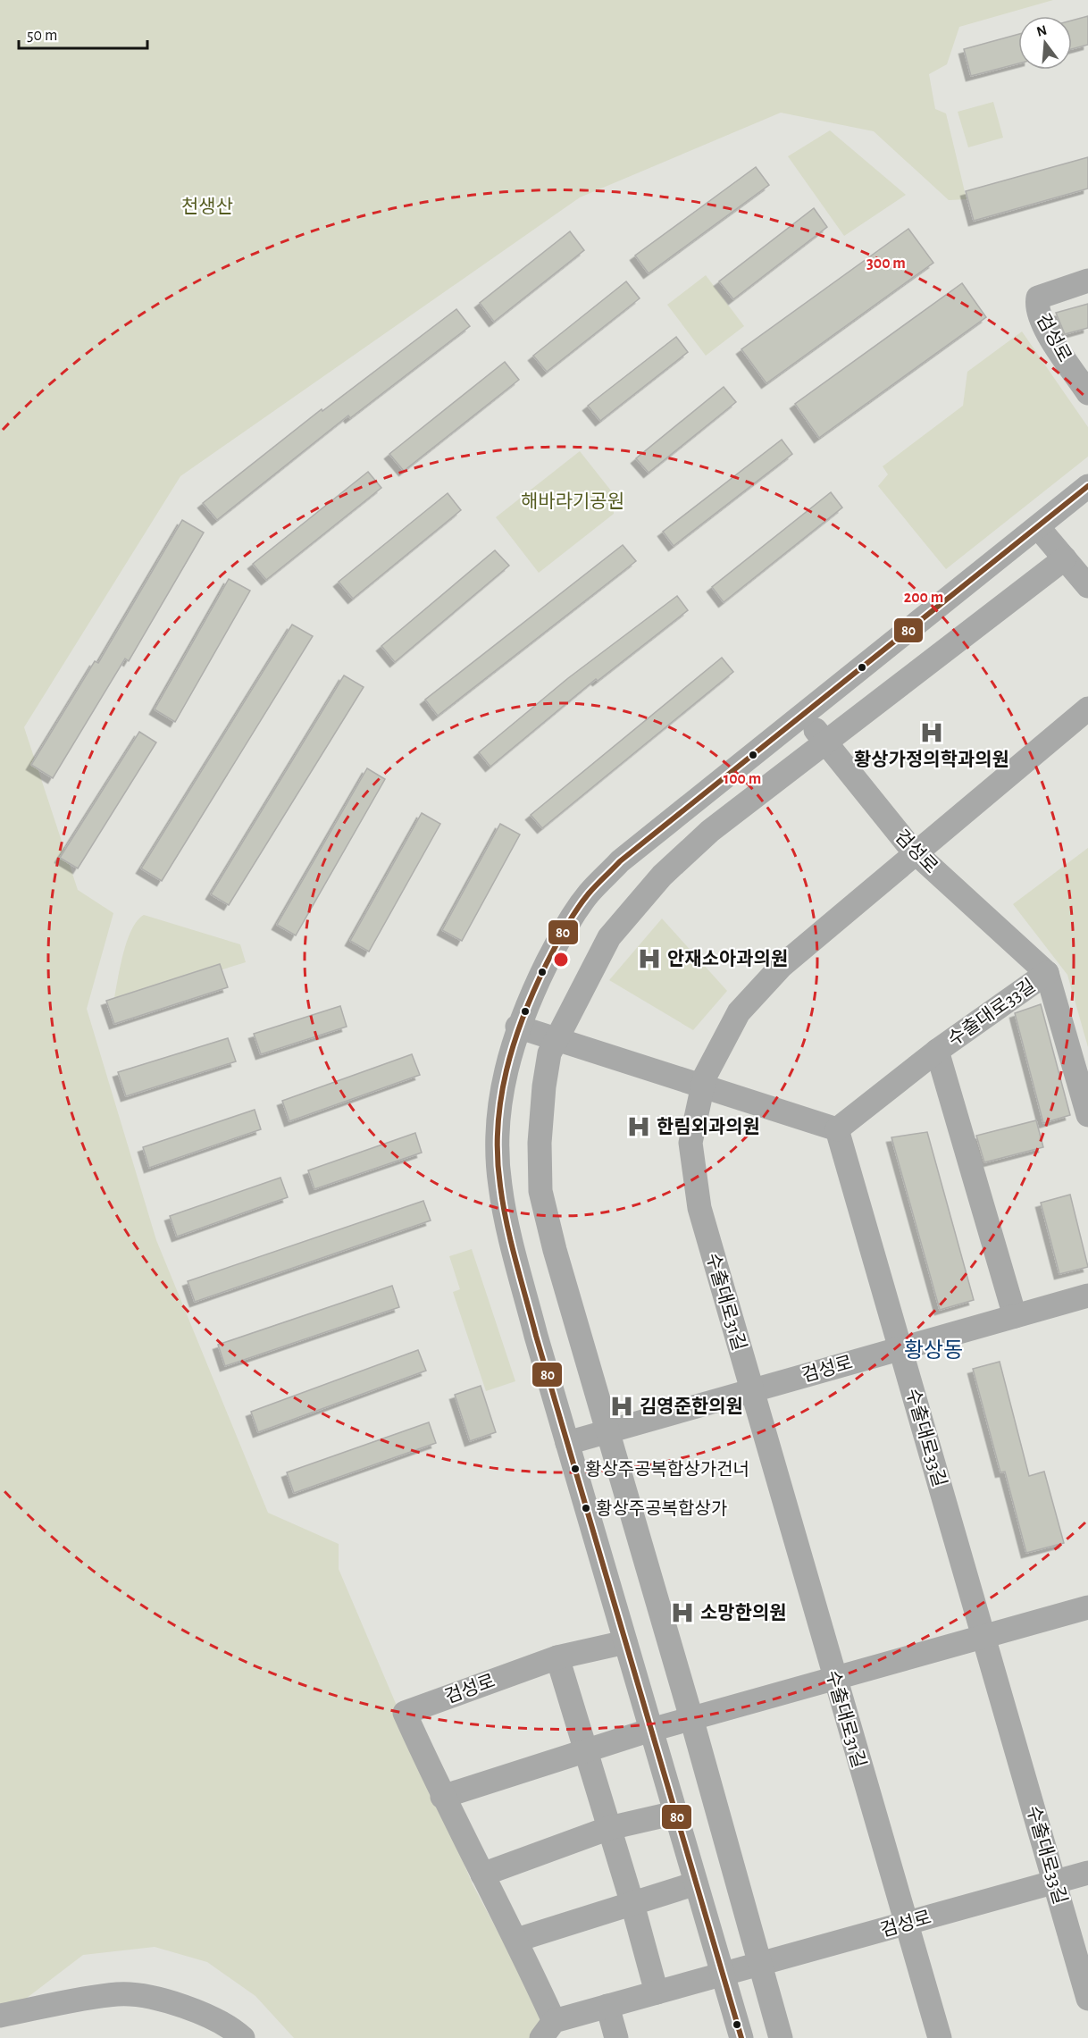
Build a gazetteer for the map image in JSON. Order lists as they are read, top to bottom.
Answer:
{
  "streets": {
    "street": ["검성로", "수출대로33길", "수출대로31길"]
  },
  "crossings": [
    ["검성로", "수출대로33길"],
    ["검성로", "수출대로31길"]
  ],
  "districts": ["황상동"],
  "parks": ["천생산", "해바라기공원"],
  "places": {
    "hospital": [
      "황상가정의학과의원",
      "안재소아과의원",
      "한림외과의원",
      "김영준한의원",
      "소망한의원"
    ],
    "other": ["황상주공복합상가건너", "황상주공복합상가"]
  },
  "lines": ["transit line 80"],
  "scale_bar": "50 m",
  "north": "top",
  "rings": ["300 m", "200 m", "100 m"]
}
